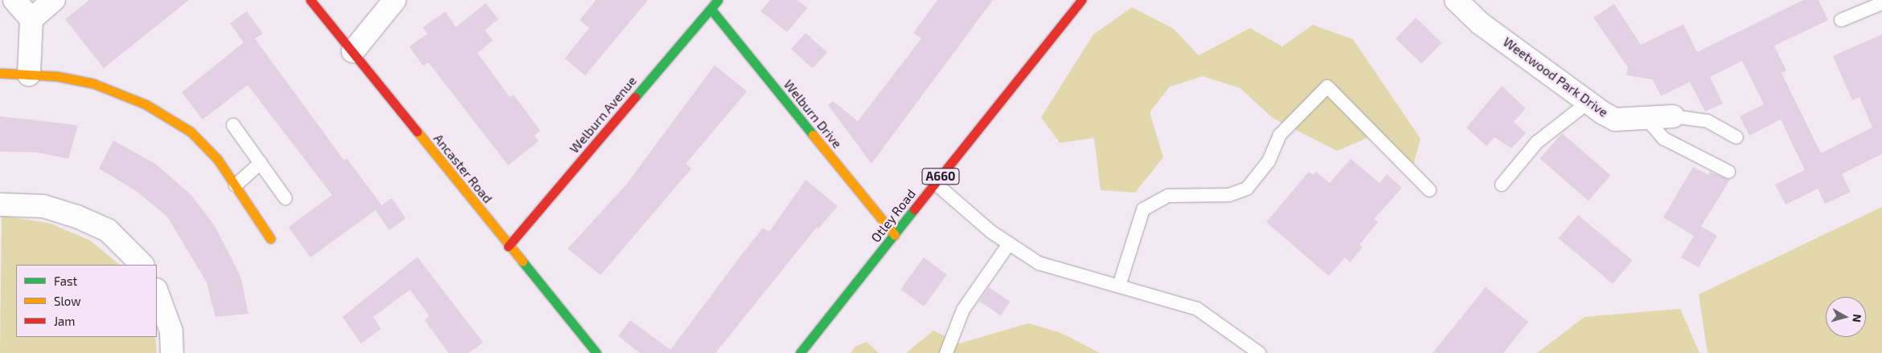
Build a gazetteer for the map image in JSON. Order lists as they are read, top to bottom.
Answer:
{
  "streets": {
    "main road": [
      "Welburn Drive",
      "Welburn Avenue",
      "Ancaster Road",
      "A660",
      "Otley Road"
    ],
    "street": ["Weetwood Park Drive"]
  },
  "crossings": [
    ["Welburn Drive", "Welburn Avenue"],
    ["Welburn Drive", "Otley Road"],
    ["Welburn Avenue", "Ancaster Road"]
  ],
  "legend": ["Fast", "Slow", "Jam"],
  "north": "right"
}
